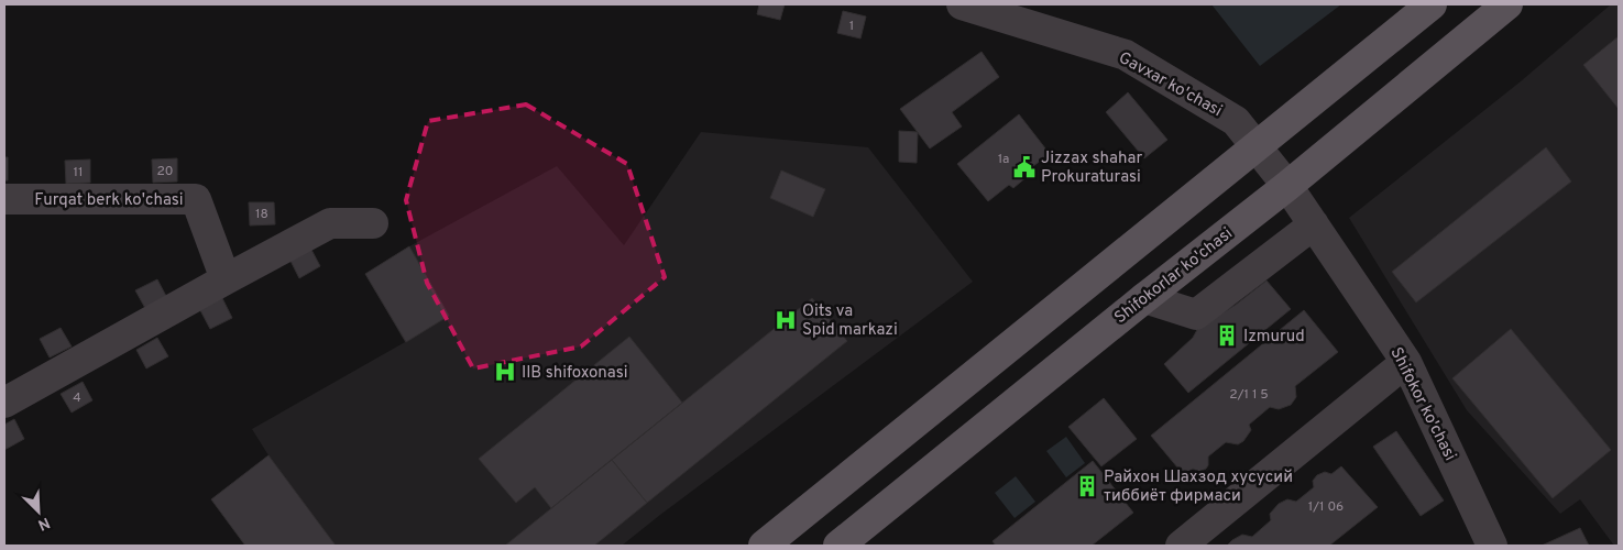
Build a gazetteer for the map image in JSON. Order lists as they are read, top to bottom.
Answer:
{
  "streets": {
    "main road": ["Shifokorlar ko'chasi"],
    "street": ["Gavxar ko'chasi", "Furqat berk ko'chasi", "Shifokor ko'chasi"]
  },
  "crossings": [
    ["Gavxar ko'chasi", "Shifokorlar ko'chasi"],
    ["Gavxar ko'chasi", "Shifokor ko'chasi"],
    ["Shifokorlar ko'chasi", "Shifokor ko'chasi"]
  ],
  "places": {
    "public building": ["Jizzax shahar Prokuraturasi"],
    "hospital": ["Oits va Spid markazi", "IIB shifoxonasi"],
    "building": ["Izmurud", "Райхон Шахзод хусусий тиббиёт фирмаси"]
  },
  "house_numbers": [
    "1",
    "1a",
    "20",
    "11",
    "18",
    "2/1 1 5",
    "4",
    "1/1 06"
  ],
  "north": "bottom right"
}
